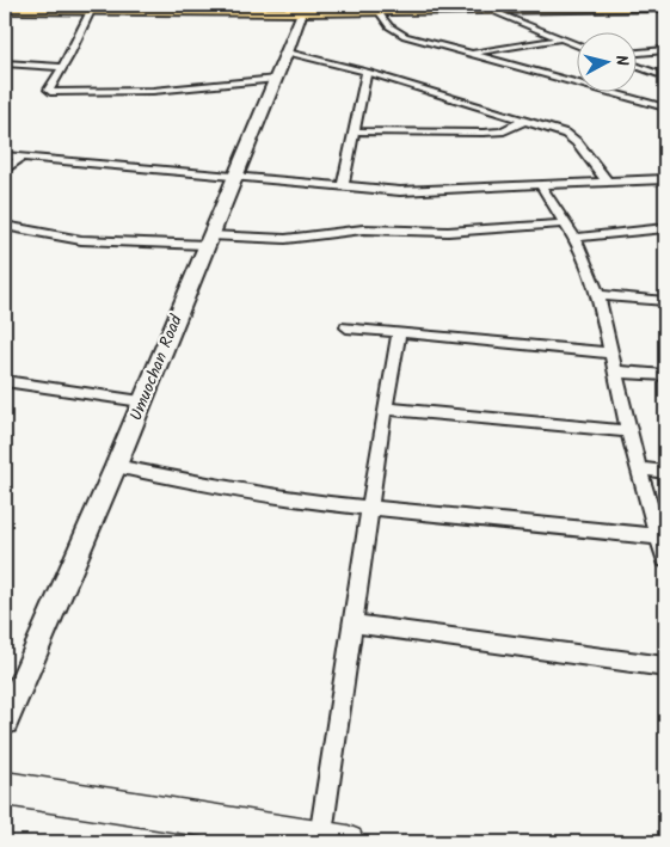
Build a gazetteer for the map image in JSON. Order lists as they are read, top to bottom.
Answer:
{
  "streets": {
    "street": ["Umuochan Road"]
  },
  "north": "right"
}
